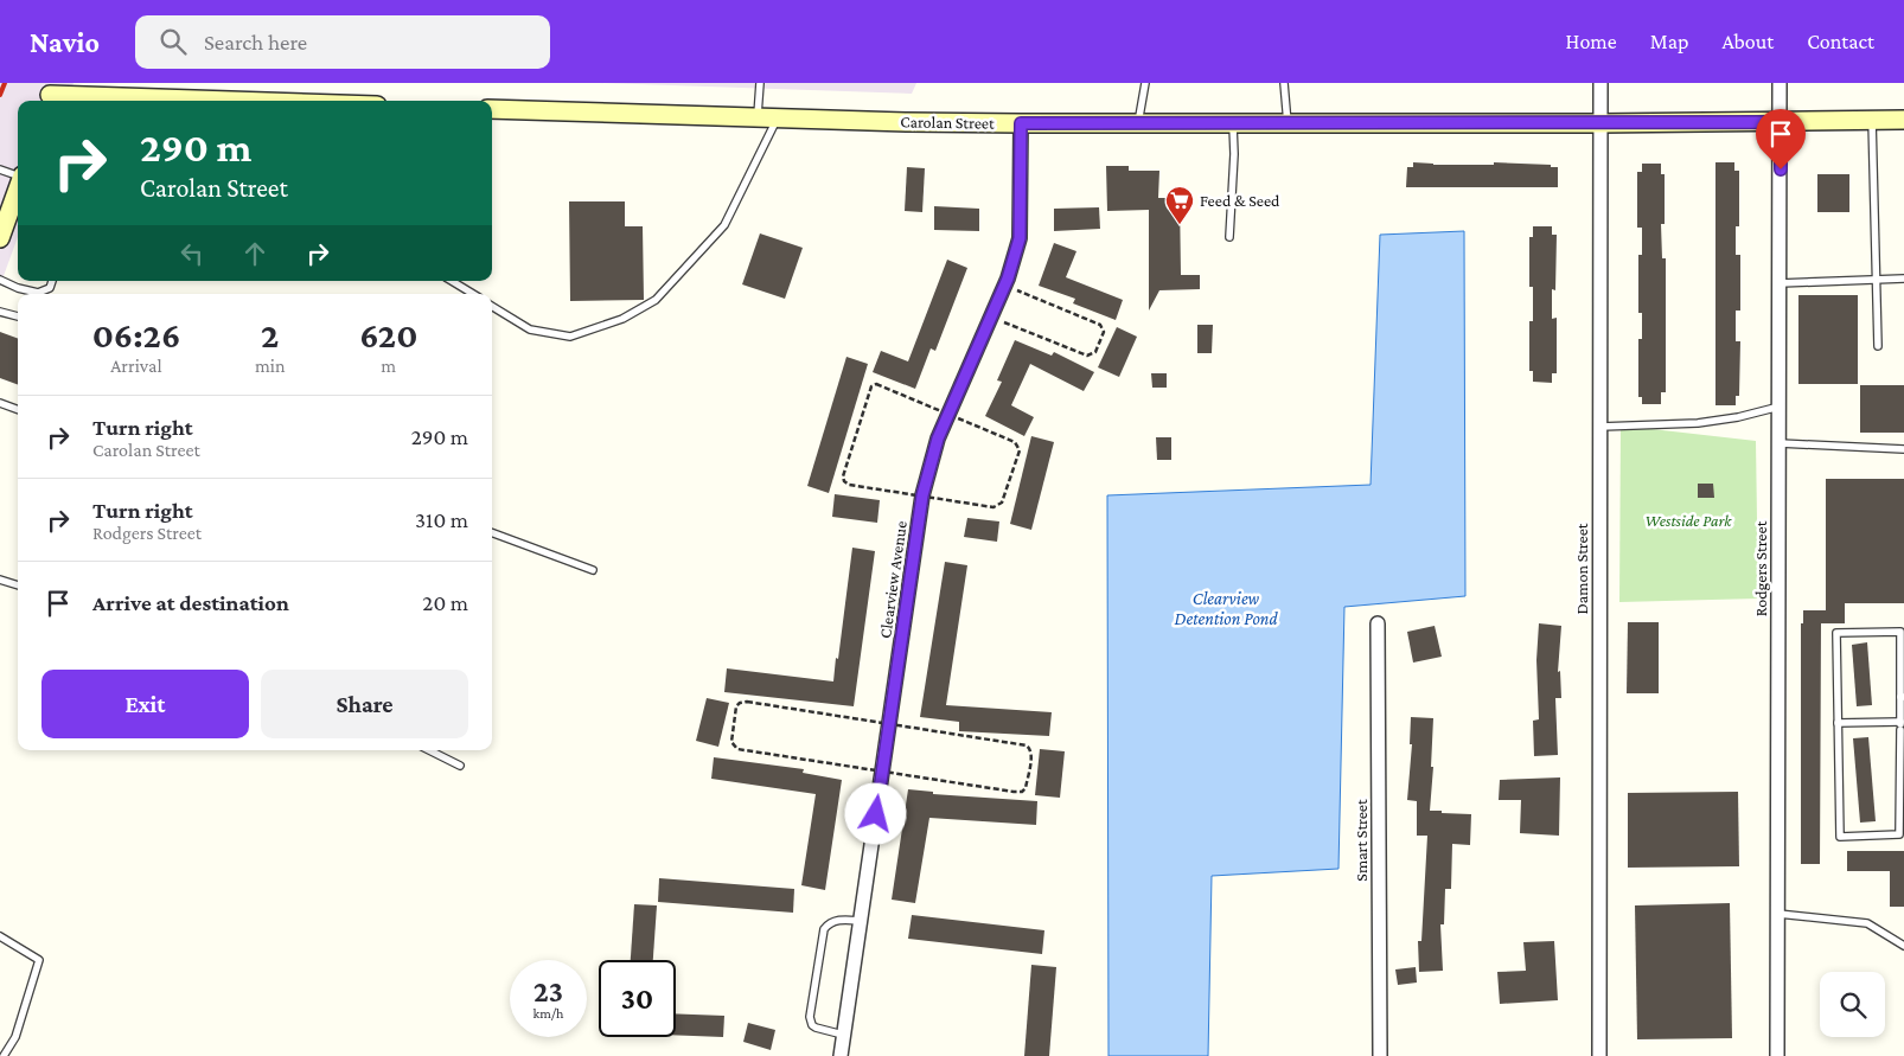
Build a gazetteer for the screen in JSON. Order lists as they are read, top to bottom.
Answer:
{
  "streets": {
    "street": [
      "Carolan Street",
      "Damon Street",
      "Rodgers Street",
      "Clearview Avenue",
      "Smart Street"
    ]
  },
  "crossings": [
    ["Carolan Street", "Damon Street"],
    ["Carolan Street", "Rodgers Street"],
    ["Carolan Street", "Clearview Avenue"]
  ],
  "water": ["Clearview Detention Pond"],
  "parks": ["Westside Park"],
  "places": {
    "supermarket": ["Feed & Seed"]
  },
  "page": {
    "header": "Navio",
    "search": "Search here",
    "nav": [
      "Home",
      "Map",
      "About",
      "Contact"
    ],
    "turn": ["290 m", "Carolan Street"],
    "eta": [
      "06:26",
      "Arrival",
      "2",
      "min",
      "620",
      "m"
    ],
    "list": [
      {
        "name": "Turn right",
        "note": "Carolan Street",
        "value": "290 m"
      },
      {
        "name": "Turn right",
        "note": "Rodgers Street",
        "value": "310 m"
      },
      {
        "name": "Arrive at destination",
        "value": "20 m"
      }
    ],
    "buttons": ["Exit", "Share"],
    "speed": "23 km/h",
    "limit": "30"
  }
}
